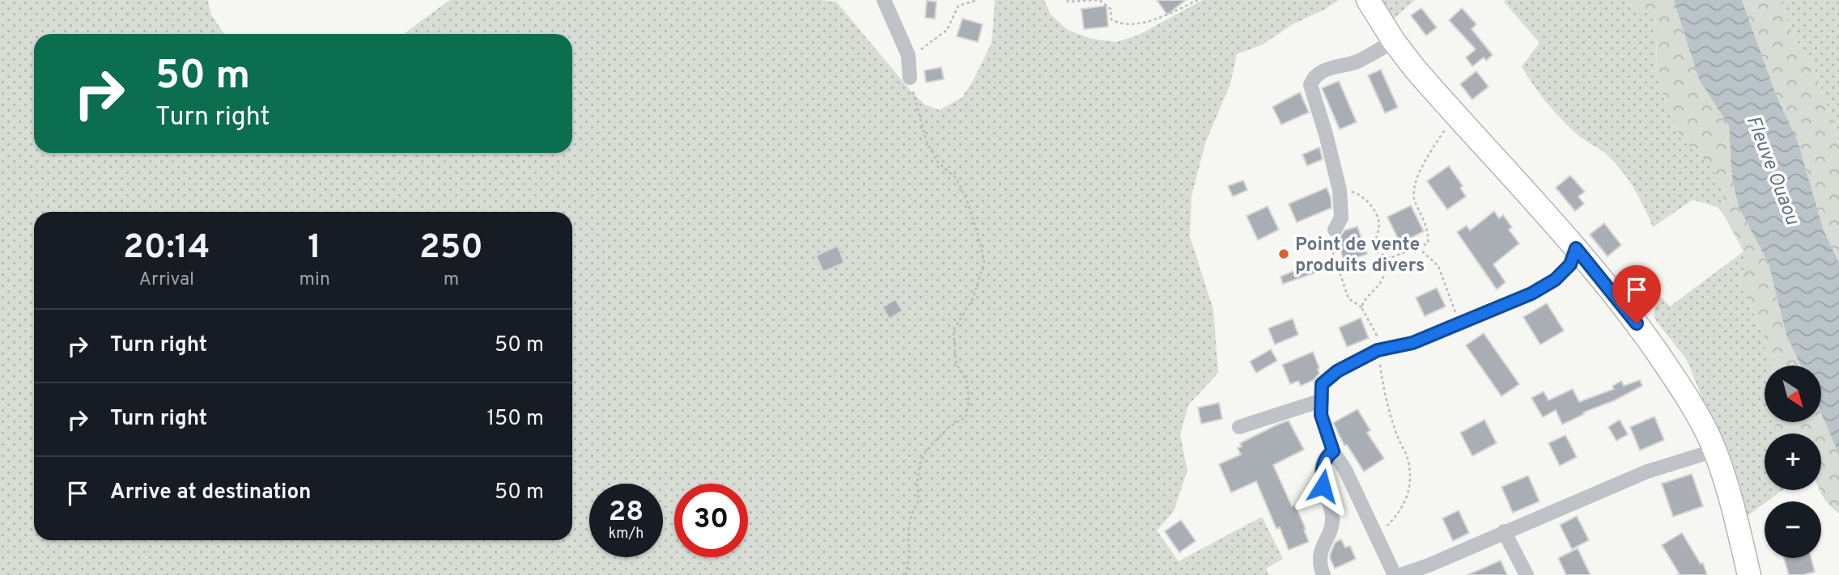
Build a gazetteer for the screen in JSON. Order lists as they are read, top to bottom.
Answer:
{
  "water": ["Fleuve Ouaou"],
  "places": ["Point de vente produits divers"],
  "north": "bottom right",
  "page": {
    "turn": ["50 m", "Turn right"],
    "eta": [
      "20:14",
      "Arrival",
      "1",
      "min",
      "250",
      "m"
    ],
    "list": [
      {
        "name": "Turn right",
        "value": "50 m"
      },
      {
        "name": "Turn right",
        "value": "150 m"
      },
      {
        "name": "Arrive at destination",
        "value": "50 m"
      }
    ],
    "map_buttons": ["+", "−"],
    "speed": "28 km/h",
    "limit": "30"
  }
}
